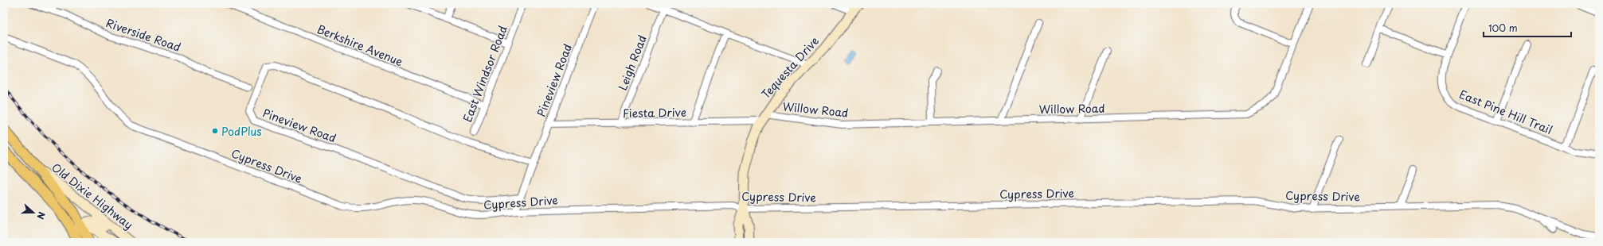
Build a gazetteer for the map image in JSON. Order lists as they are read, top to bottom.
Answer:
{
  "streets": {
    "main road": ["Old Dixie Highway"],
    "street": [
      "Riverside Road",
      "Berkshire Avenue",
      "Leigh Road",
      "Tequesta Drive",
      "East Windsor Road",
      "Pineview Road",
      "Willow Road",
      "East Pine Hill Trail",
      "Fiesta Drive",
      "Cypress Drive"
    ]
  },
  "crossings": [
    ["Berkshire Avenue", "East Windsor Road"],
    ["Leigh Road", "Fiesta Drive"],
    ["Tequesta Drive", "Willow Road"],
    ["Tequesta Drive", "Fiesta Drive"],
    ["Tequesta Drive", "Cypress Drive"],
    ["Pineview Road", "Fiesta Drive"],
    ["Pineview Road", "Cypress Drive"],
    ["Willow Road", "Fiesta Drive"]
  ],
  "places": ["PodPlus"],
  "scale_bar": "100 m",
  "north": "right"
}
